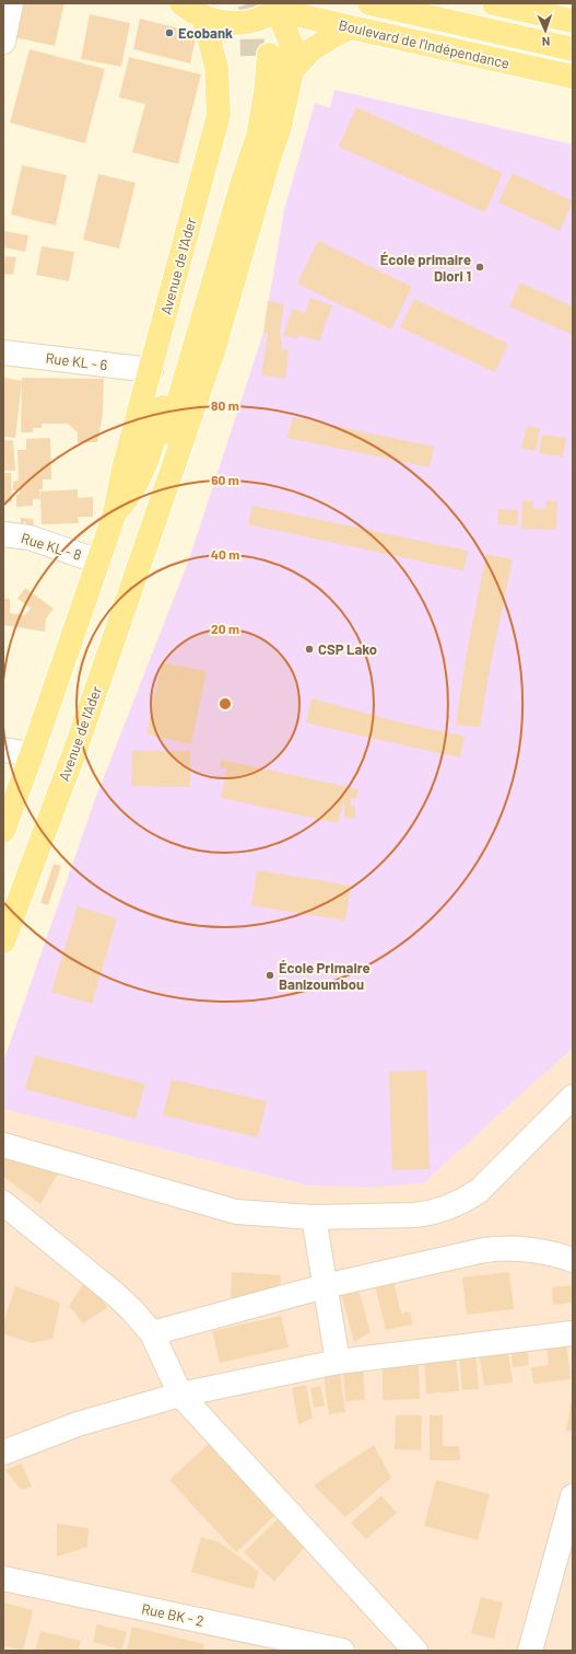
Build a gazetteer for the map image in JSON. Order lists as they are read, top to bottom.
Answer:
{
  "streets": {
    "main road": ["Boulevard de l'Indépendance", "Avenue de l'Ader"],
    "street": ["Rue KL - 6", "Rue KL - 8", "Rue BK - 2"]
  },
  "crossings": [
    ["Boulevard de l'Indépendance", "Avenue de l'Ader"],
    ["Avenue de l'Ader", "Rue KL - 6"],
    ["Avenue de l'Ader", "Rue KL - 8"]
  ],
  "places": [
    "Ecobank",
    "École primaire Diori 1",
    "CSP Lako",
    "École Primaire Banizoumbou"
  ],
  "north": "bottom",
  "rings": [
    "80 m",
    "60 m",
    "40 m",
    "20 m"
  ]
}
